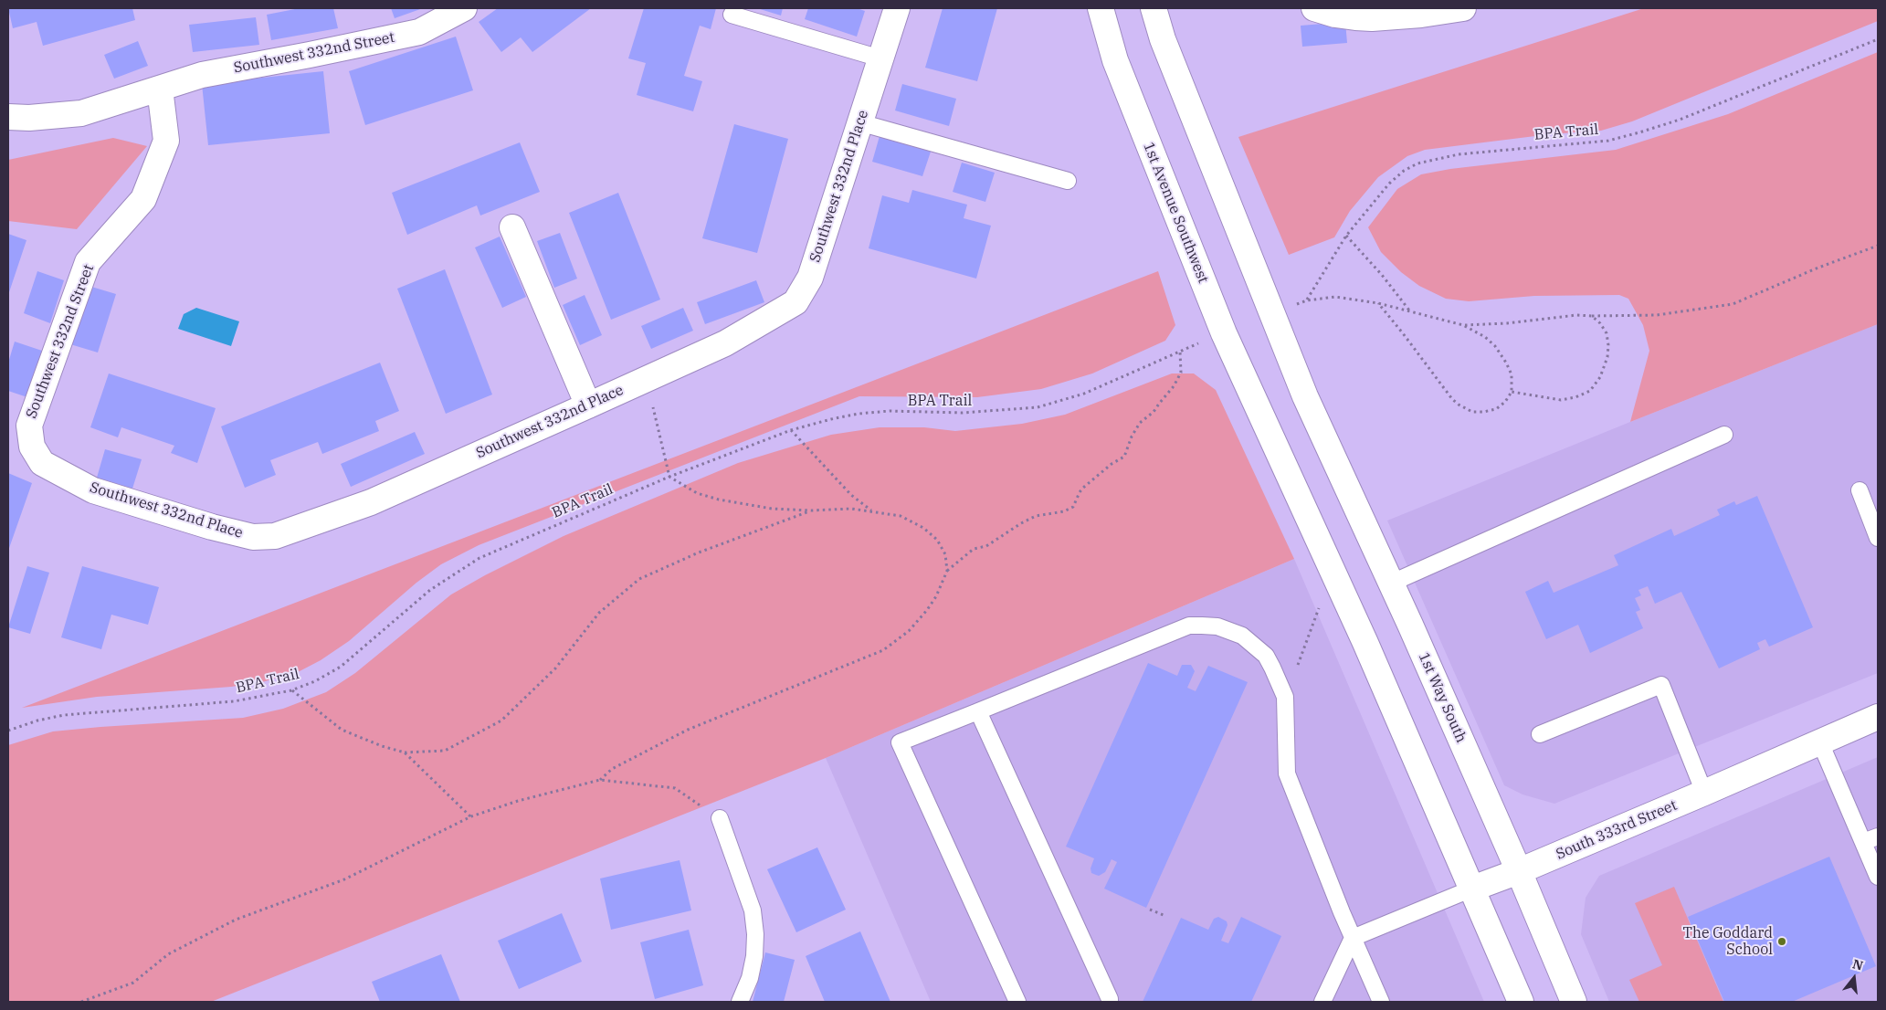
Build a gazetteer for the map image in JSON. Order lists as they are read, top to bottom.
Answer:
{
  "streets": {
    "street": [
      "Southwest 332nd Street",
      "Southwest 332nd Place",
      "1st Avenue Southwest",
      "1st Way South",
      "South 333rd Street"
    ],
    "path": ["BPA Trail"]
  },
  "crossings": [
    ["Southwest 332nd Street", "Southwest 332nd Place"],
    ["1st Way South", "South 333rd Street"]
  ],
  "places": ["The Goddard School"],
  "north": "top"
}
